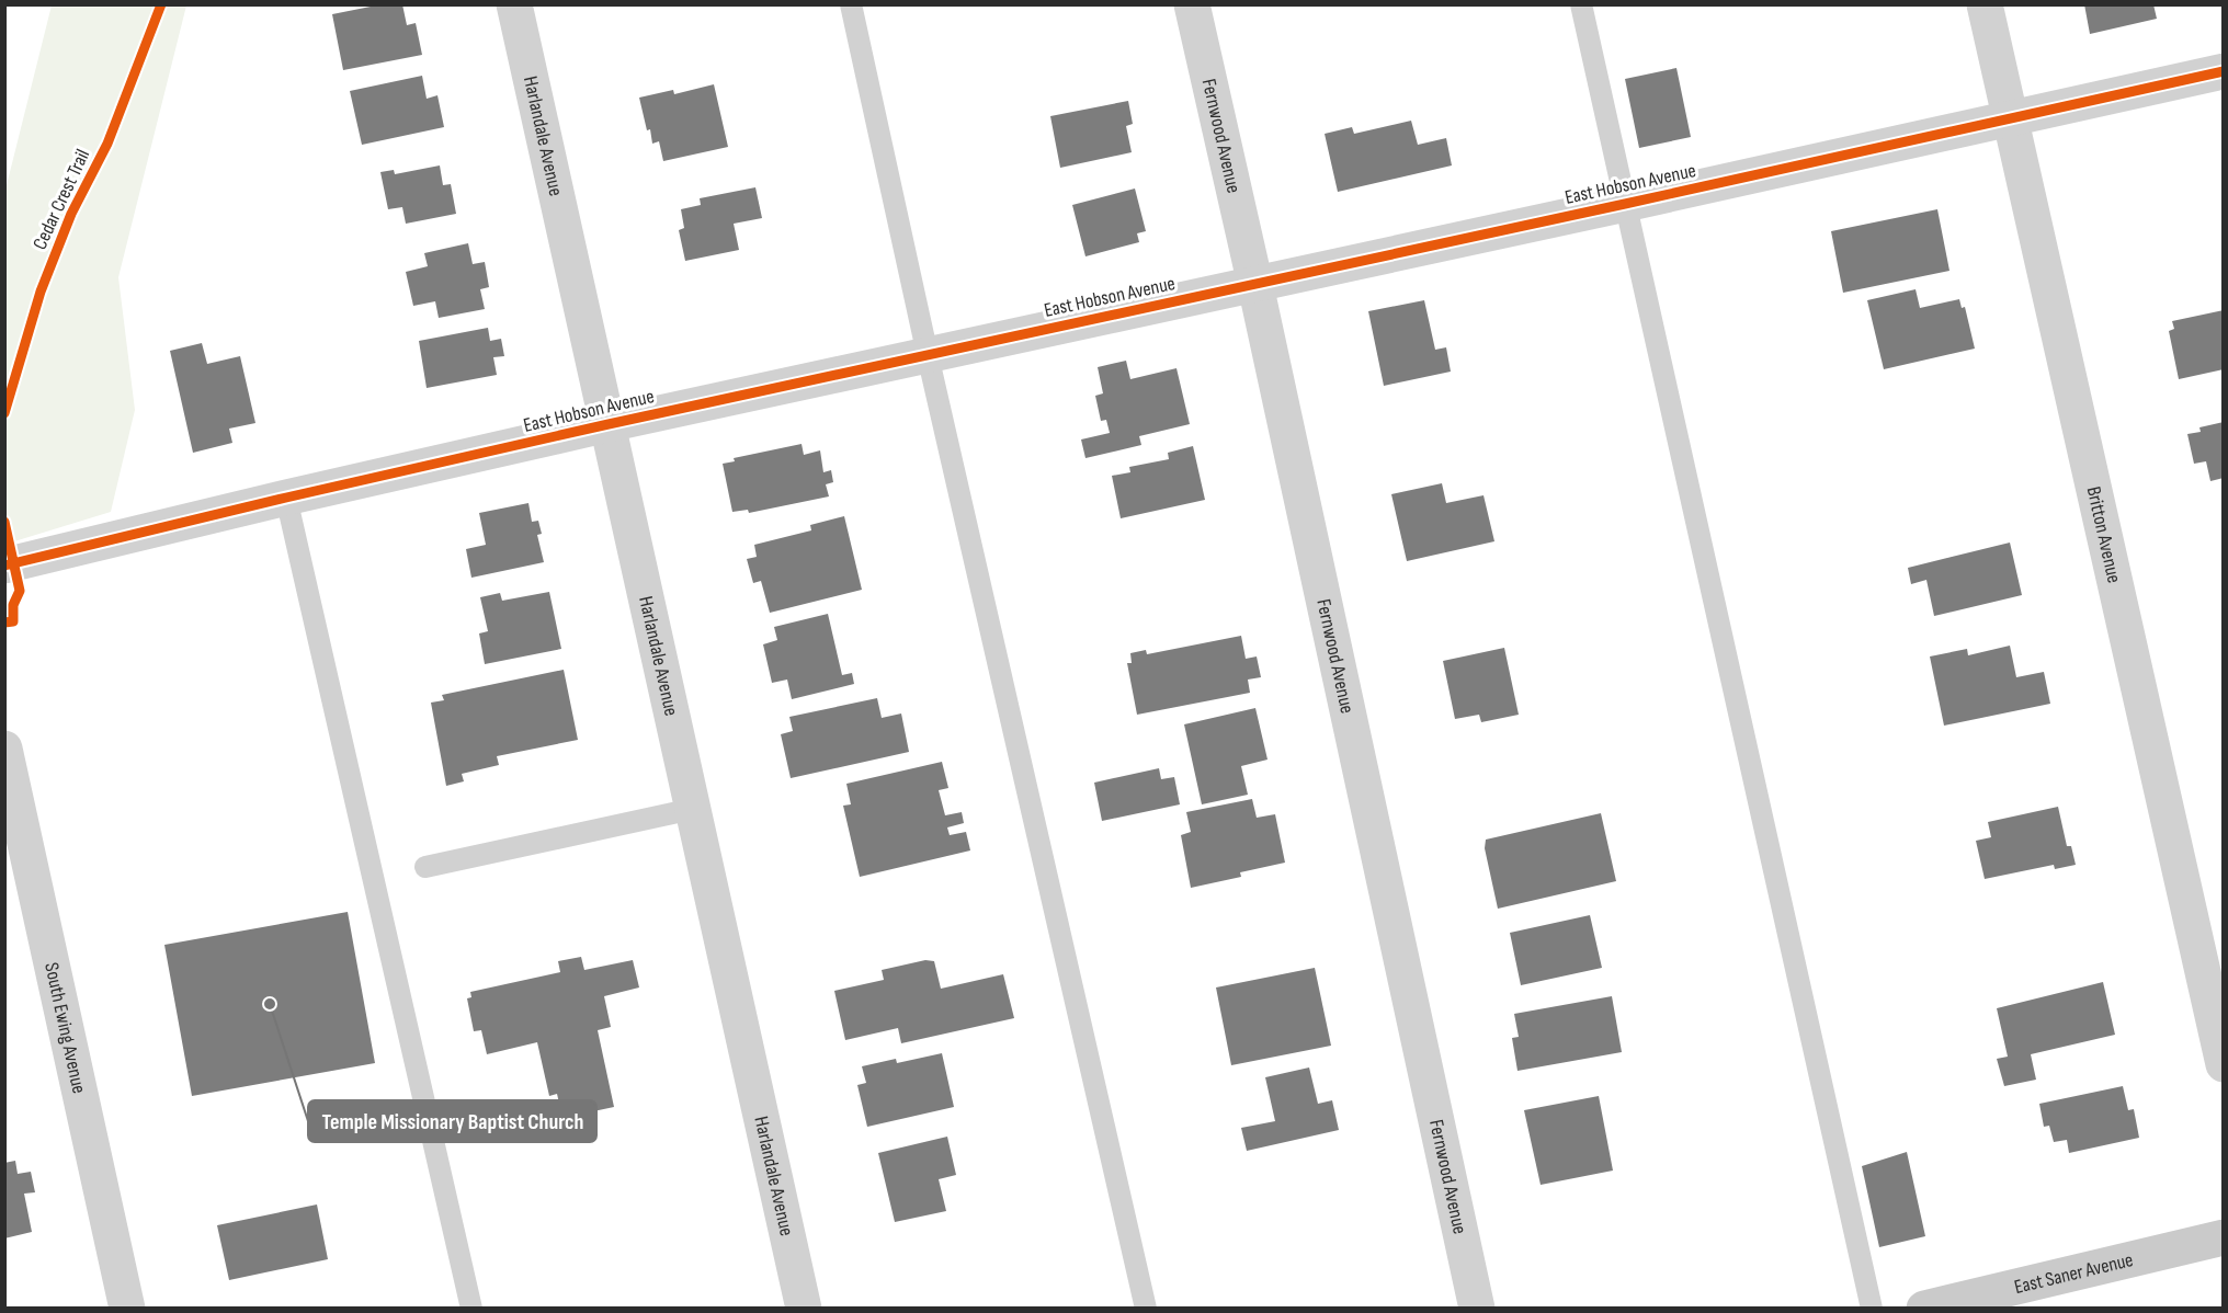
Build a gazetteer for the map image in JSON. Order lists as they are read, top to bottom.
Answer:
{
  "streets": {
    "street": [
      "Fernwood Avenue",
      "Harlandale Avenue",
      "East Hobson Avenue",
      "Britton Avenue",
      "South Ewing Avenue",
      "East Saner Avenue"
    ],
    "cycle path": ["Cedar Crest Trail"]
  },
  "crossings": [
    ["Fernwood Avenue", "East Hobson Avenue"],
    ["Harlandale Avenue", "East Hobson Avenue"],
    ["East Hobson Avenue", "Britton Avenue"]
  ],
  "places": ["Temple Missionary Baptist Church"]
}
